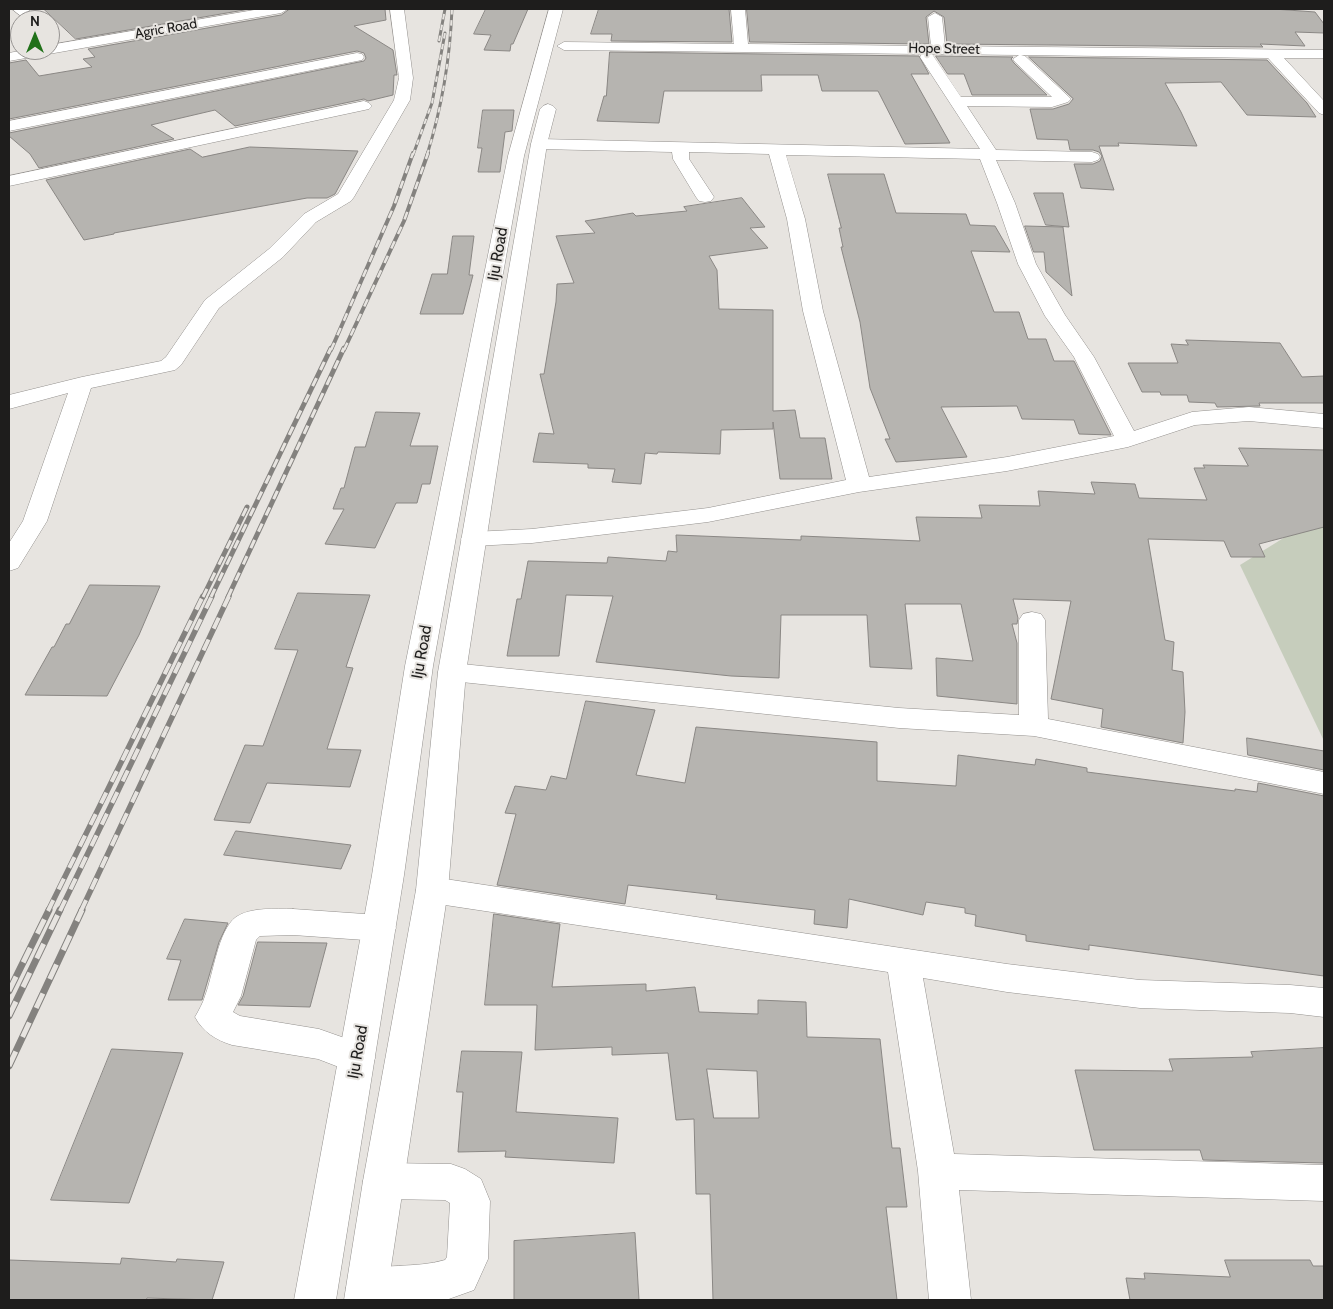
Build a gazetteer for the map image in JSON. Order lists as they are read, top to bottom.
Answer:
{
  "streets": {
    "street": ["Agric Road", "Hope Street", "Iju Road"]
  },
  "crossings": [
    ["Hope Street", "Iju Road"]
  ],
  "north": "top"
}
